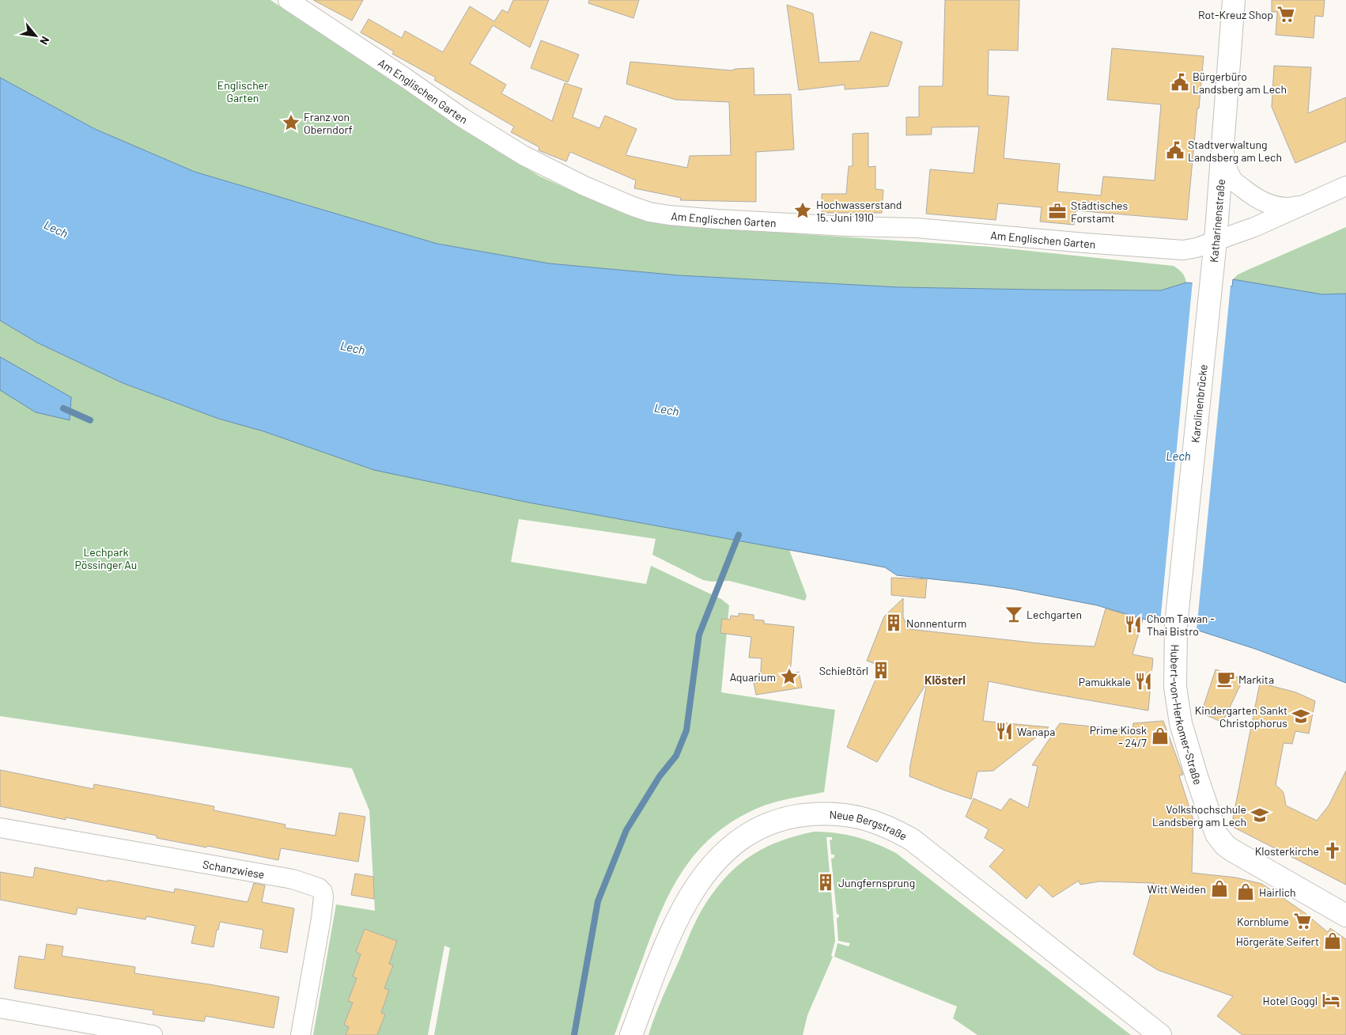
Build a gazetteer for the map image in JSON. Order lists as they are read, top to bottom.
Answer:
{
  "streets": {
    "main road": [
      "Katharinenstraße",
      "Karolinenbrücke",
      "Hubert-von-Herkomer-Straße",
      "Neue Bergstraße"
    ],
    "street": ["Am Englischen Garten", "Schanzwiese"]
  },
  "crossings": [
    ["Am Englischen Garten", "Katharinenstraße"],
    ["Katharinenstraße", "Karolinenbrücke"],
    ["Karolinenbrücke", "Hubert-von-Herkomer-Straße"]
  ],
  "districts": ["Klösterl"],
  "water": ["Lech"],
  "parks": ["Englischer Garten", "Lechpark Pössinger Au"],
  "places": {
    "supermarket": ["Rot-Kreuz Shop", "Kornblume"],
    "public building": ["Bürgerbüro Landsberg am Lech", "Stadtverwaltung Landsberg am Lech"],
    "place": ["Franz von Oberndorf", "Hochwasserstand 15. Juni 1910", "Aquarium"],
    "office": ["Städtisches Forstamt"],
    "bar": ["Lechgarten"],
    "building": ["Nonnenturm", "Schießtörl", "Jungfernsprung"],
    "restaurant": ["Chom Tawan - Thai Bistro", "Pamukkale", "Wanapa"],
    "cafe": ["Markita"],
    "school or university": ["Kindergarten Sankt Christophorus", "Volkshochschule Landsberg am Lech"],
    "shop": [
      "Prime Kiosk - 24/7",
      "Witt Weiden",
      "Hairlich",
      "Hörgeräte Seifert"
    ],
    "church": ["Klosterkirche"],
    "hotel": ["Hotel Goggl"]
  },
  "north": "bottom right"
}
